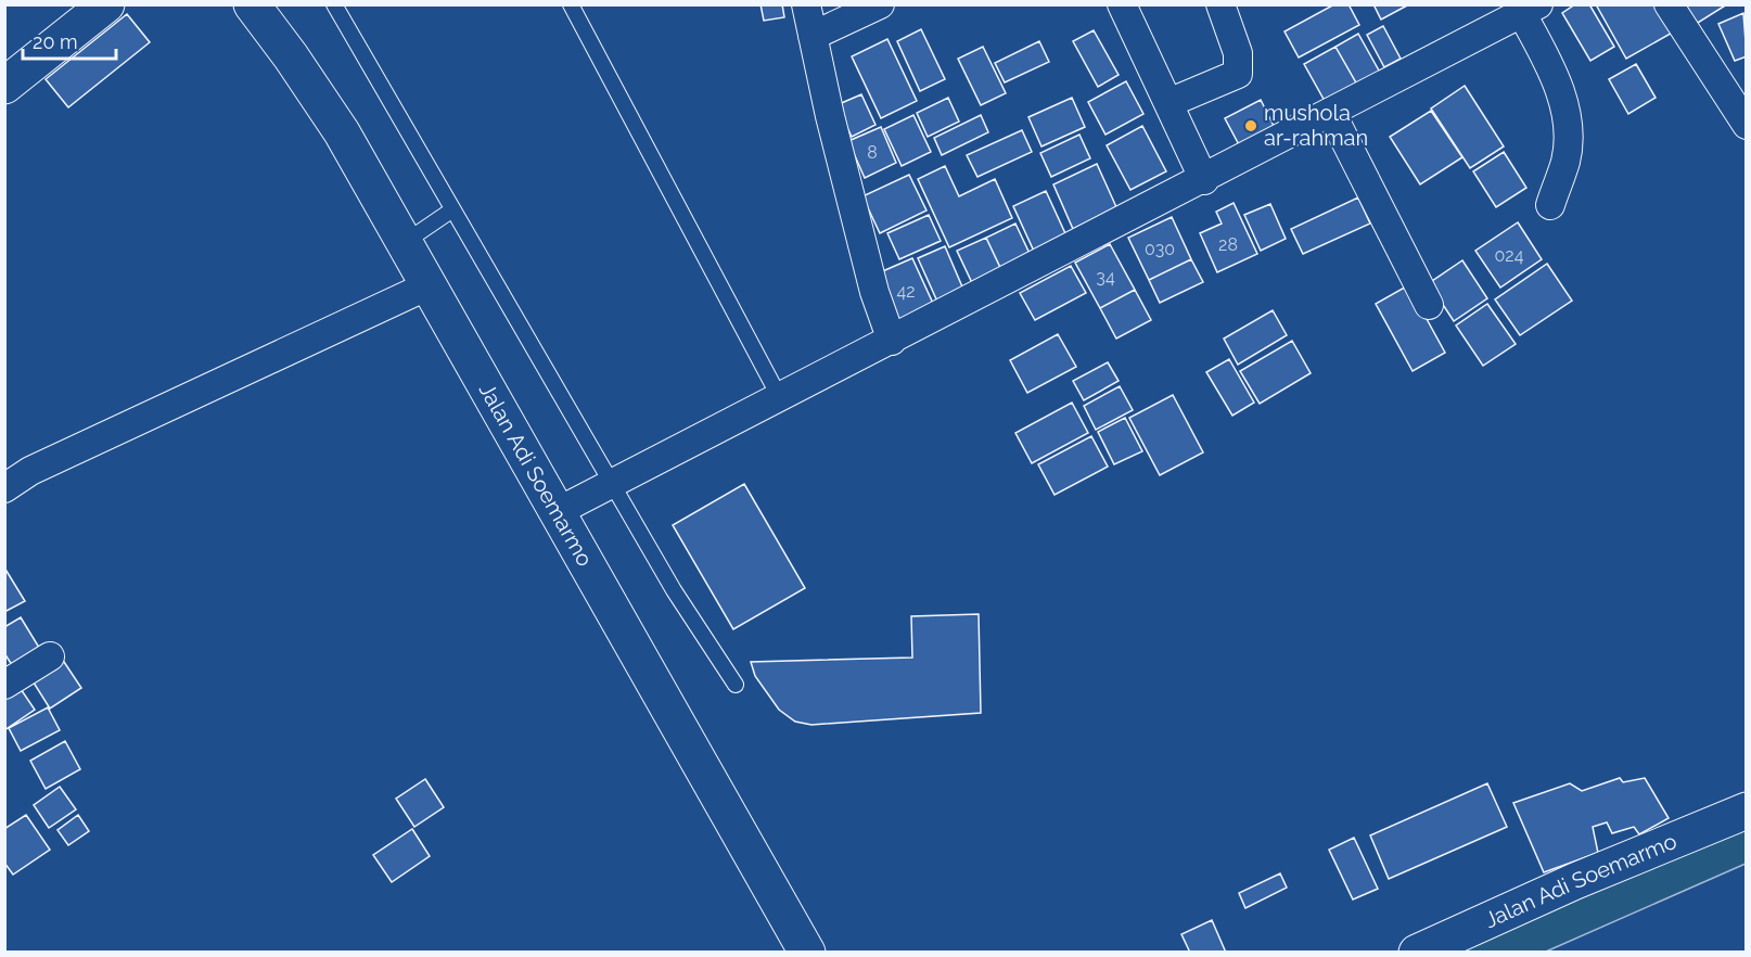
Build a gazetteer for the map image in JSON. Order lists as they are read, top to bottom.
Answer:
{
  "streets": {
    "main road": ["Jalan Adi Soemarmo"]
  },
  "places": ["mushola ar-rahman"],
  "house_numbers": [
    "8",
    "28",
    "030",
    "024",
    "34",
    "42"
  ],
  "scale_bar": "20 m"
}
